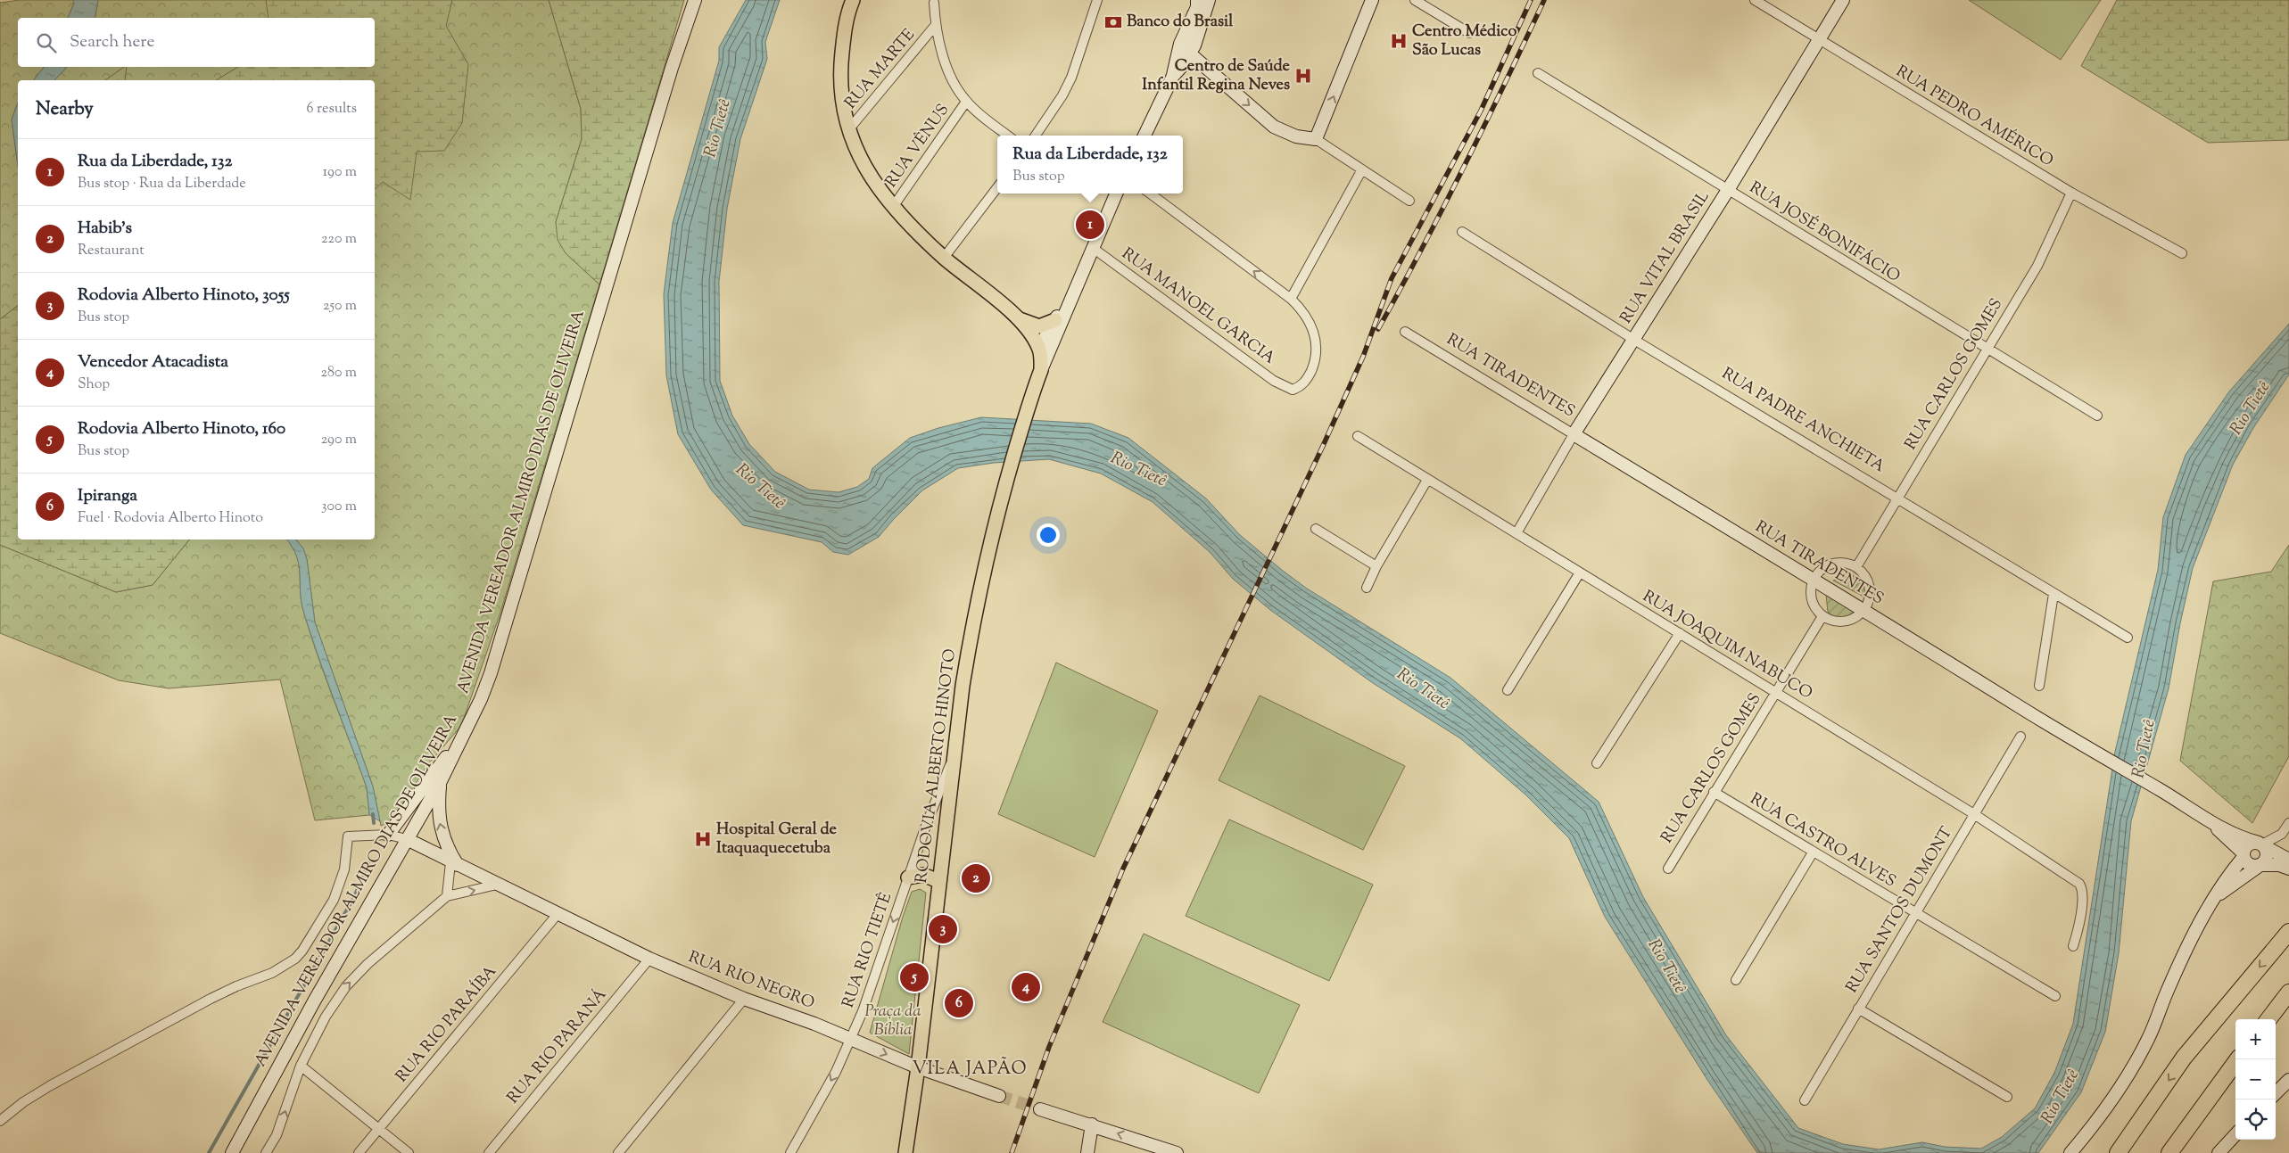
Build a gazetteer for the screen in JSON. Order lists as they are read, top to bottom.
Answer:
{
  "streets": {
    "main road": ["RODOVIA ALBERTO HINOTO"],
    "street": [
      "RUA MARTE",
      "RUA PEDRO AMÉRICO",
      "RUA VÊNUS",
      "RUA JOSÉ BONIFÁCIO",
      "RUA VITAL BRASIL",
      "RUA MANOEL GARCIA",
      "RUA CARLOS GOMES",
      "RUA TIRADENTES",
      "RUA PADRE ANCHIETA",
      "AVENIDA VEREADOR ALMIRO DIAS DE OLIVEIRA",
      "RUA JOAQUIM NABUCO",
      "RUA CASTRO ALVES",
      "RUA SANTOS DUMONT",
      "RUA RIO TIETÊ",
      "RUA RIO NEGRO",
      "RUA RIO PARAÍBA",
      "RUA RIO PARANÁ"
    ]
  },
  "crossings": [
    ["RUA MARTE", "RODOVIA ALBERTO HINOTO"],
    ["RUA PEDRO AMÉRICO", "RUA VITAL BRASIL"],
    ["RUA PEDRO AMÉRICO", "RUA CARLOS GOMES"],
    ["RUA VÊNUS", "RODOVIA ALBERTO HINOTO"],
    ["RUA JOSÉ BONIFÁCIO", "RUA VITAL BRASIL"],
    ["RUA JOSÉ BONIFÁCIO", "RUA CARLOS GOMES"],
    ["RUA VITAL BRASIL", "RUA TIRADENTES"],
    ["RUA VITAL BRASIL", "RUA PADRE ANCHIETA"],
    ["RUA VITAL BRASIL", "RUA JOAQUIM NABUCO"],
    ["RUA CARLOS GOMES", "RUA PADRE ANCHIETA"],
    ["RUA CARLOS GOMES", "RUA JOAQUIM NABUCO"],
    ["RUA CARLOS GOMES", "RUA CASTRO ALVES"],
    ["AVENIDA VEREADOR ALMIRO DIAS DE OLIVEIRA", "RUA RIO NEGRO"],
    ["RUA JOAQUIM NABUCO", "RUA SANTOS DUMONT"],
    ["RODOVIA ALBERTO HINOTO", "RUA RIO TIETÊ"],
    ["RODOVIA ALBERTO HINOTO", "RUA RIO NEGRO"],
    ["RUA CASTRO ALVES", "RUA SANTOS DUMONT"],
    ["RUA RIO TIETÊ", "RUA RIO NEGRO"],
    ["RUA RIO NEGRO", "RUA RIO PARAÍBA"],
    ["RUA RIO NEGRO", "RUA RIO PARANÁ"]
  ],
  "one_way": ["RUA RIO TIETÊ"],
  "districts": ["VILA JAPÃO"],
  "water": ["Rio Tietê"],
  "parks": ["Praça da Bíblia"],
  "places": {
    "bank": ["Banco do Brasil"],
    "hospital": ["Centro Médico São Lucas", "Centro de Saúde Infantil Regina Neves", "Hospital Geral de Itaquaquecetuba"]
  },
  "page": {
    "search": "Search here",
    "heading": ["Nearby", "6 results"],
    "popup": ["Rua da Liberdade, 132", "Bus stop"],
    "list": [
      {
        "mark": "1",
        "name": "Rua da Liberdade, 132",
        "note": "Bus stop · Rua da Liberdade",
        "value": "190 m"
      },
      {
        "mark": "2",
        "name": "Habib's",
        "note": "Restaurant",
        "value": "220 m"
      },
      {
        "mark": "3",
        "name": "Rodovia Alberto Hinoto, 3055",
        "note": "Bus stop",
        "value": "250 m"
      },
      {
        "mark": "4",
        "name": "Vencedor Atacadista",
        "note": "Shop",
        "value": "280 m"
      },
      {
        "mark": "5",
        "name": "Rodovia Alberto Hinoto, 160",
        "note": "Bus stop",
        "value": "290 m"
      },
      {
        "mark": "6",
        "name": "Ipiranga",
        "note": "Fuel · Rodovia Alberto Hinoto",
        "value": "300 m"
      }
    ],
    "pins": [
      "1",
      "2",
      "3",
      "5",
      "4",
      "6"
    ],
    "map_buttons": ["+", "−"]
  }
}
